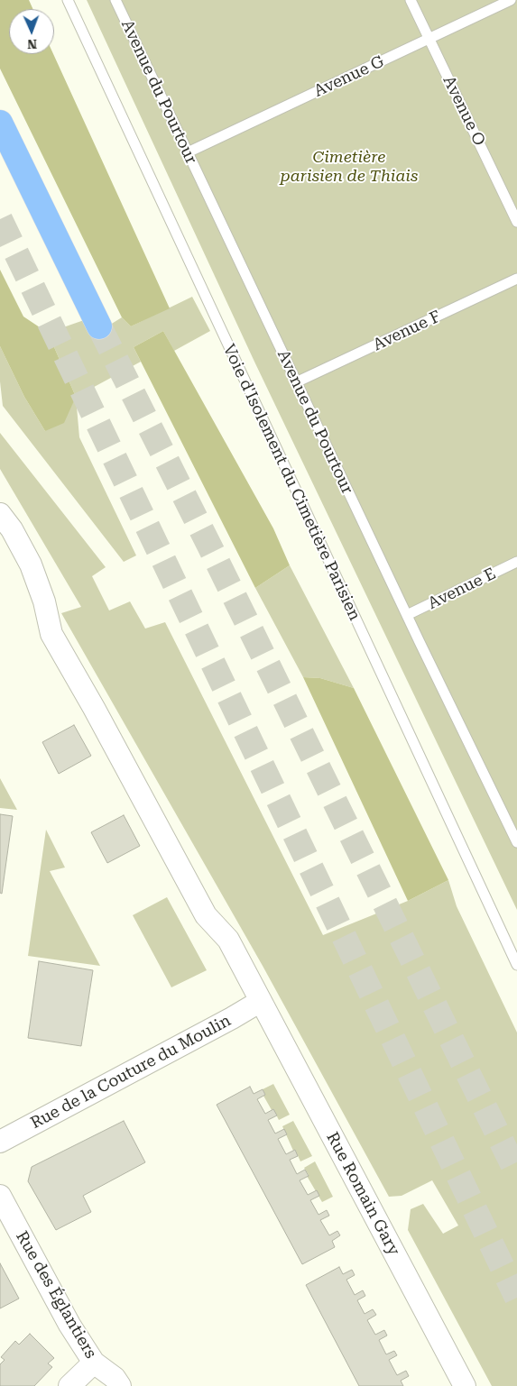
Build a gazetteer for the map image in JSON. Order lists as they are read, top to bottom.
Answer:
{
  "streets": {
    "street": ["Rue de la Couture du Moulin", "Rue Romain Gary", "Rue des Églantiers"],
    "lane": [
      "Avenue G",
      "Avenue du Pourtour",
      "Avenue O",
      "Avenue F",
      "Voie d'Isolement du Cimetière Parisien",
      "Avenue E"
    ]
  },
  "crossings": [
    ["Avenue G", "Avenue du Pourtour"],
    ["Avenue G", "Avenue O"],
    ["Avenue du Pourtour", "Avenue F"],
    ["Avenue du Pourtour", "Avenue E"],
    ["Rue de la Couture du Moulin", "Rue Romain Gary"]
  ],
  "parks": ["Cimetière parisien de Thiais"],
  "north": "bottom"
}
